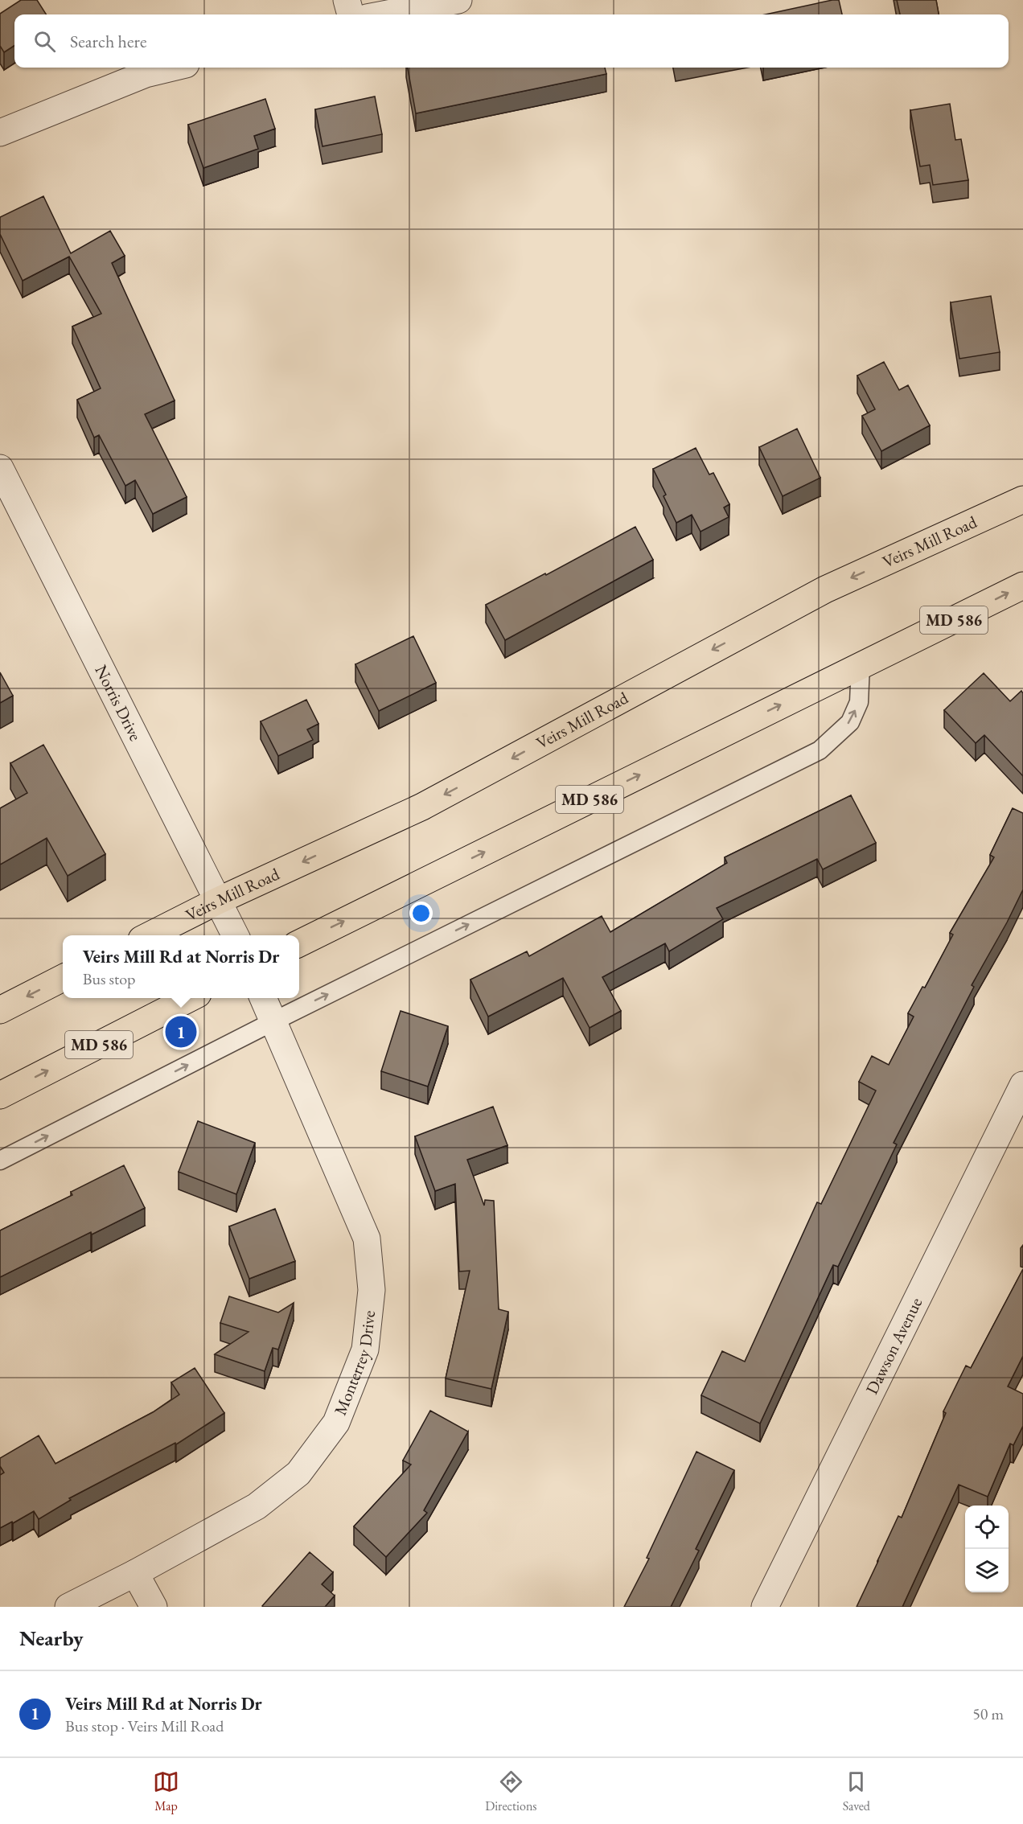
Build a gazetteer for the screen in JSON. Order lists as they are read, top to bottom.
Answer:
{
  "streets": {
    "main road": ["Veirs Mill Road", "MD 586"],
    "street": ["Norris Drive", "Dawson Avenue", "Monterrey Drive"]
  },
  "crossings": [
    ["Veirs Mill Road", "Norris Drive"]
  ],
  "page": {
    "search": "Search here",
    "popup": ["Veirs Mill Rd at Norris Dr", "Bus stop"],
    "pins": "1",
    "heading": "Nearby",
    "list": [
      {
        "mark": "1",
        "name": "Veirs Mill Rd at Norris Dr",
        "note": "Bus stop · Veirs Mill Road",
        "value": "50 m"
      }
    ],
    "nav": ["Map", "Directions", "Saved"]
  }
}
